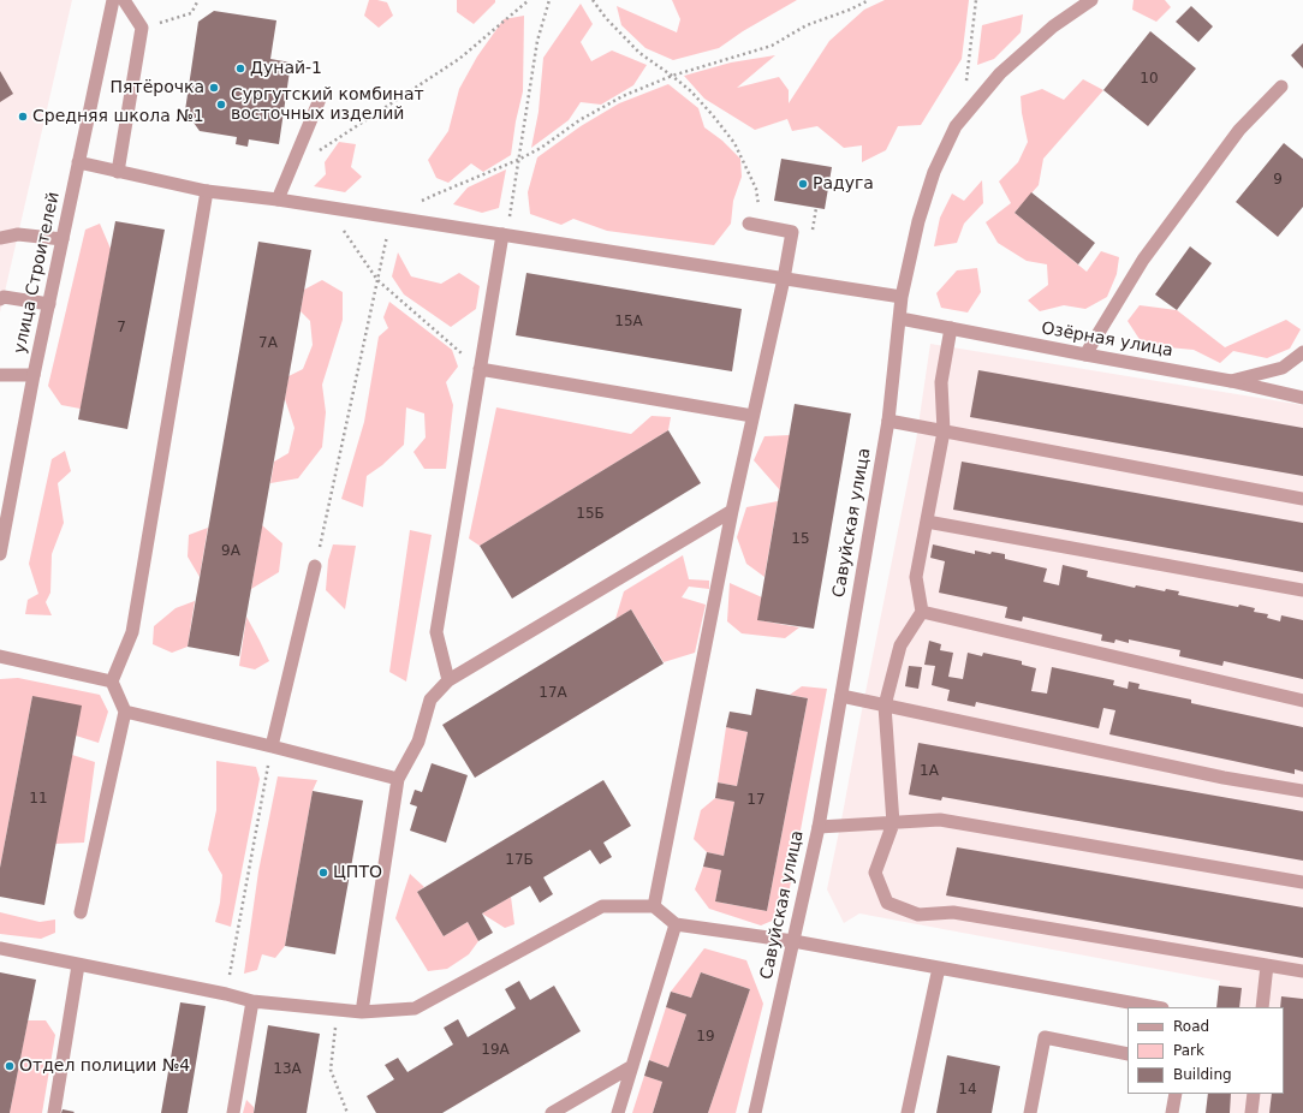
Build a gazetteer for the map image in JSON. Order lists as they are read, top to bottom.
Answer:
{
  "streets": {
    "street": ["улица Строителей", "Озёрная улица", "Савуйская улица"]
  },
  "crossings": [
    ["Озёрная улица", "Савуйская улица"]
  ],
  "places": [
    "Дунай-1",
    "Пятёрочка",
    "Сургутский комбинат восточных изделий",
    "Средняя школа №1",
    "Радуга",
    "ЦПТО",
    "Отдел полиции №4"
  ],
  "house_numbers": [
    "10",
    "9",
    "15А",
    "7",
    "7А",
    "15Б",
    "15",
    "9А",
    "17А",
    "1А",
    "11",
    "17",
    "17Б",
    "19",
    "19А",
    "13А",
    "14"
  ],
  "legend": ["Road", "Park", "Building"]
}
